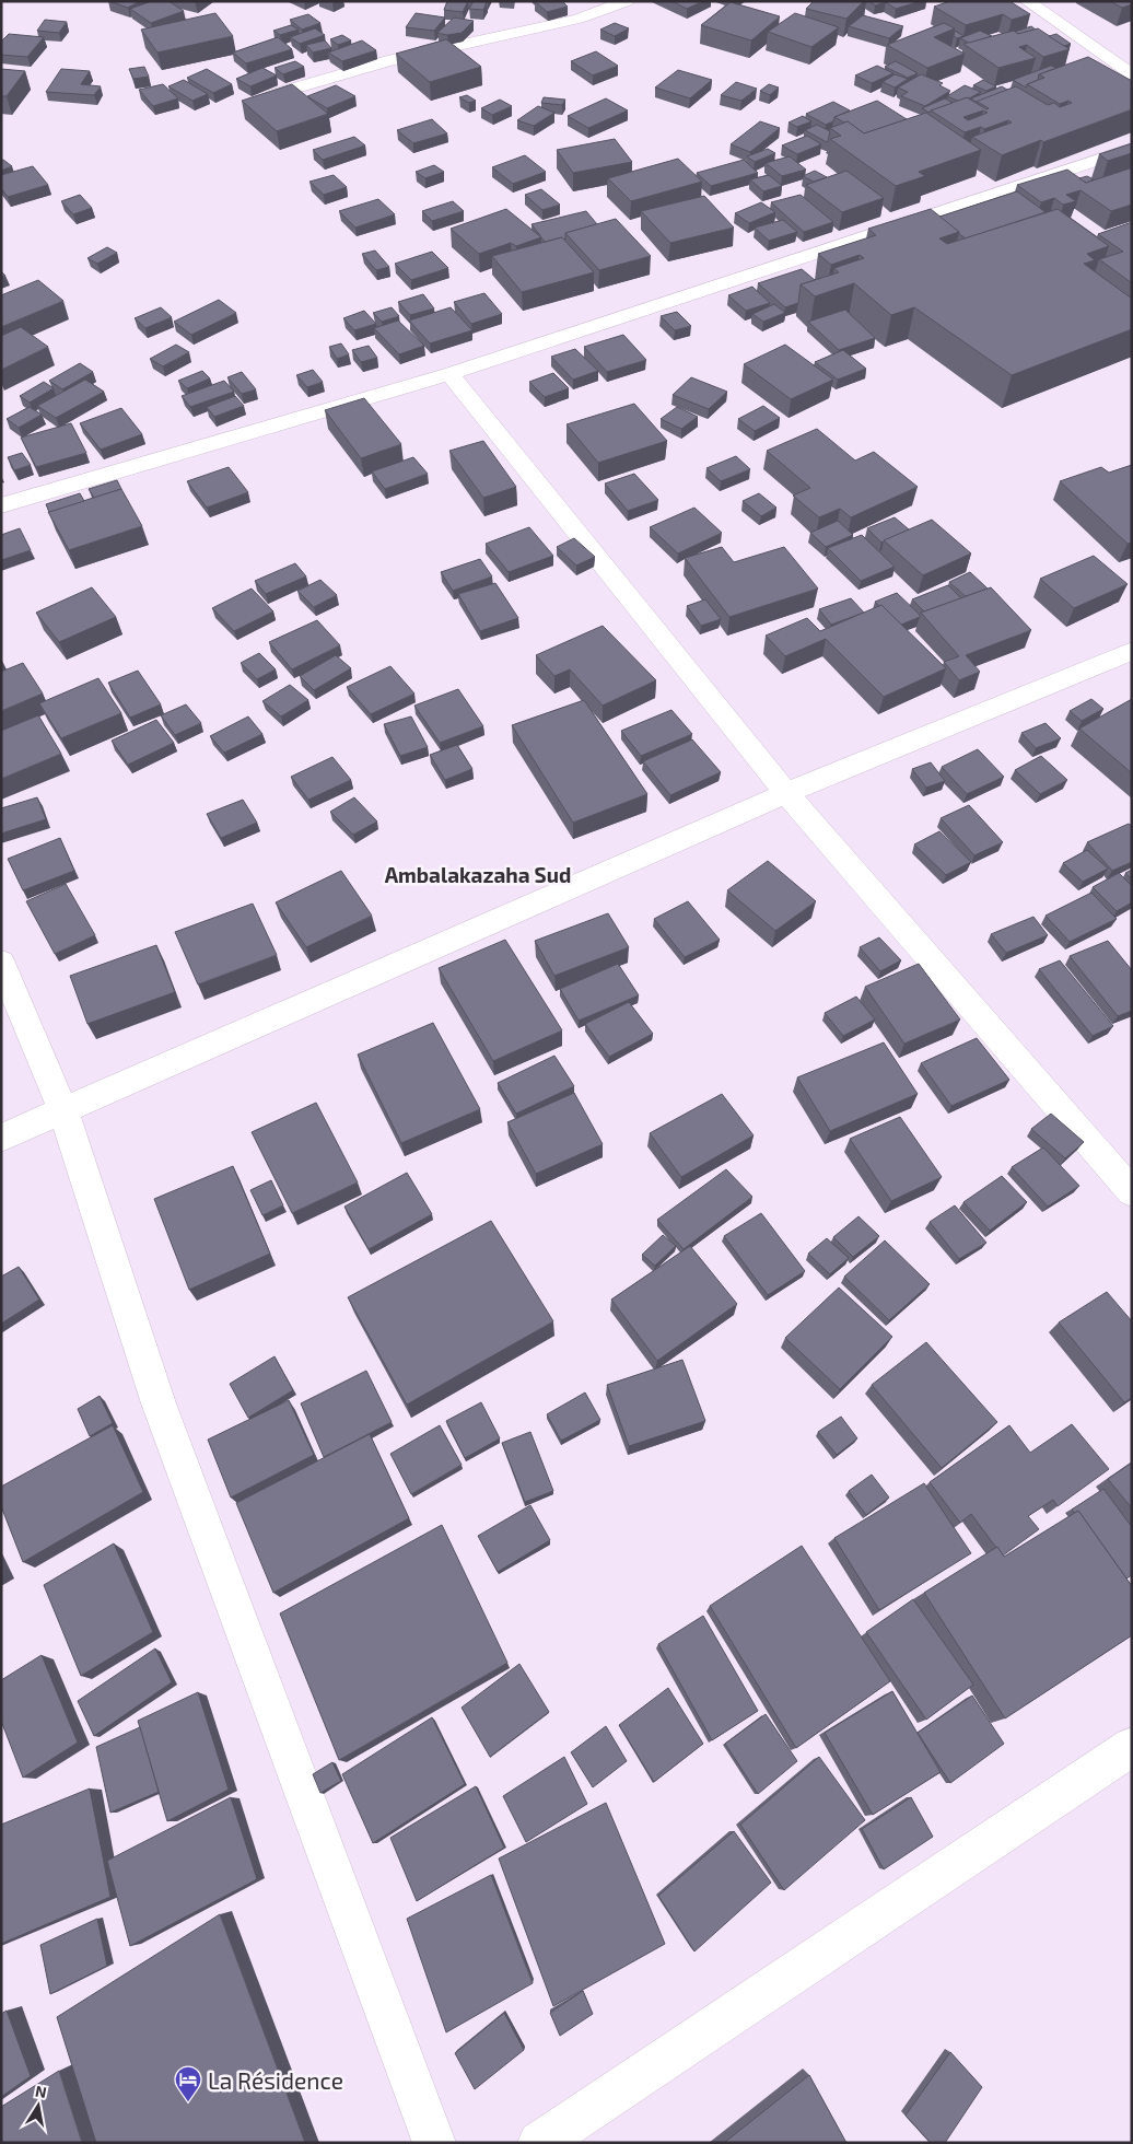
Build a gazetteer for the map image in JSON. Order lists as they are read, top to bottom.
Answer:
{
  "districts": ["Ambalakazaha Sud"],
  "places": {
    "hotel": ["La Résidence"]
  },
  "north": "top"
}
